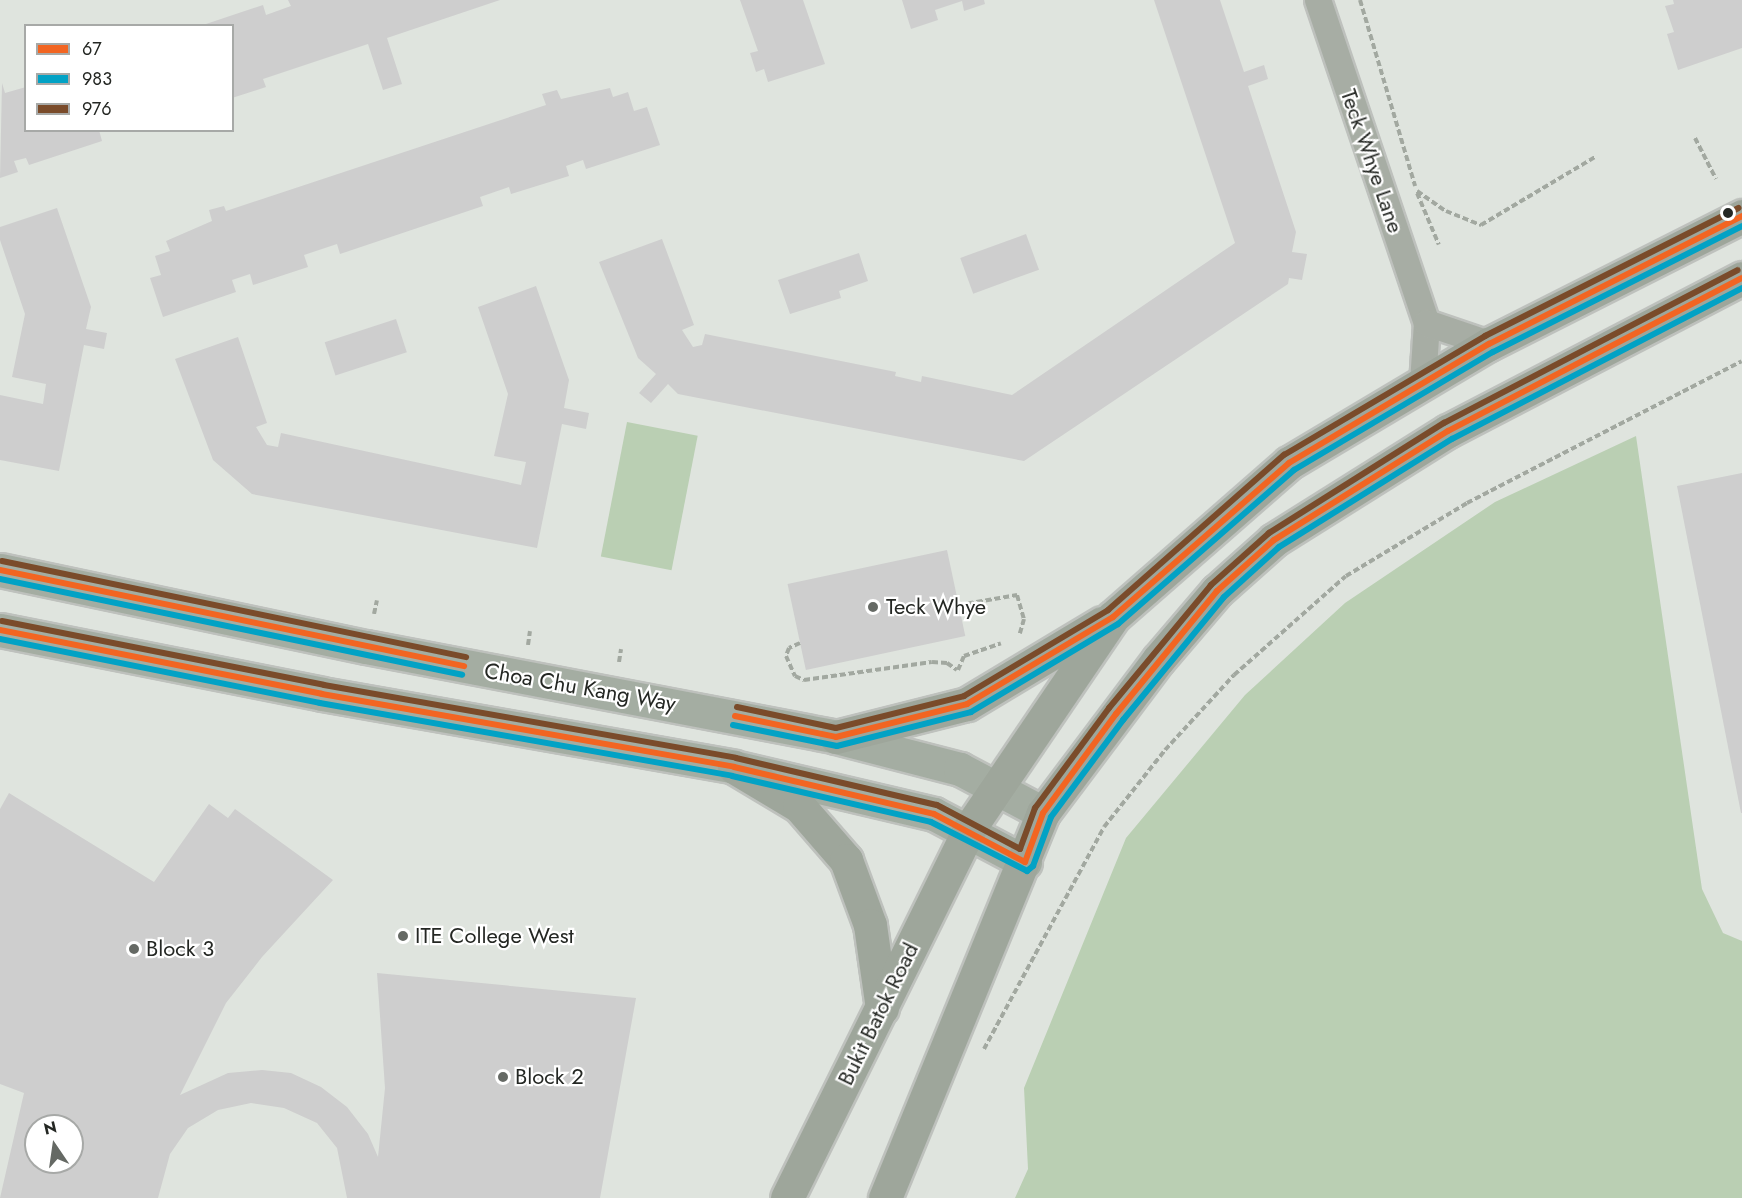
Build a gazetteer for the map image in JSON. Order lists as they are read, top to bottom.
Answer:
{
  "streets": {
    "main road": ["Choa Chu Kang Way", "Bukit Batok Road"],
    "street": ["Teck Whye Lane"]
  },
  "crossings": [
    ["Choa Chu Kang Way", "Bukit Batok Road"]
  ],
  "places": [
    "Teck Whye",
    "ITE College West",
    "Block 3",
    "Block 2"
  ],
  "lines": ["transit line 976", "transit line 67", "transit line 983"],
  "legend": ["67", "983", "976"],
  "north": "top"
}
